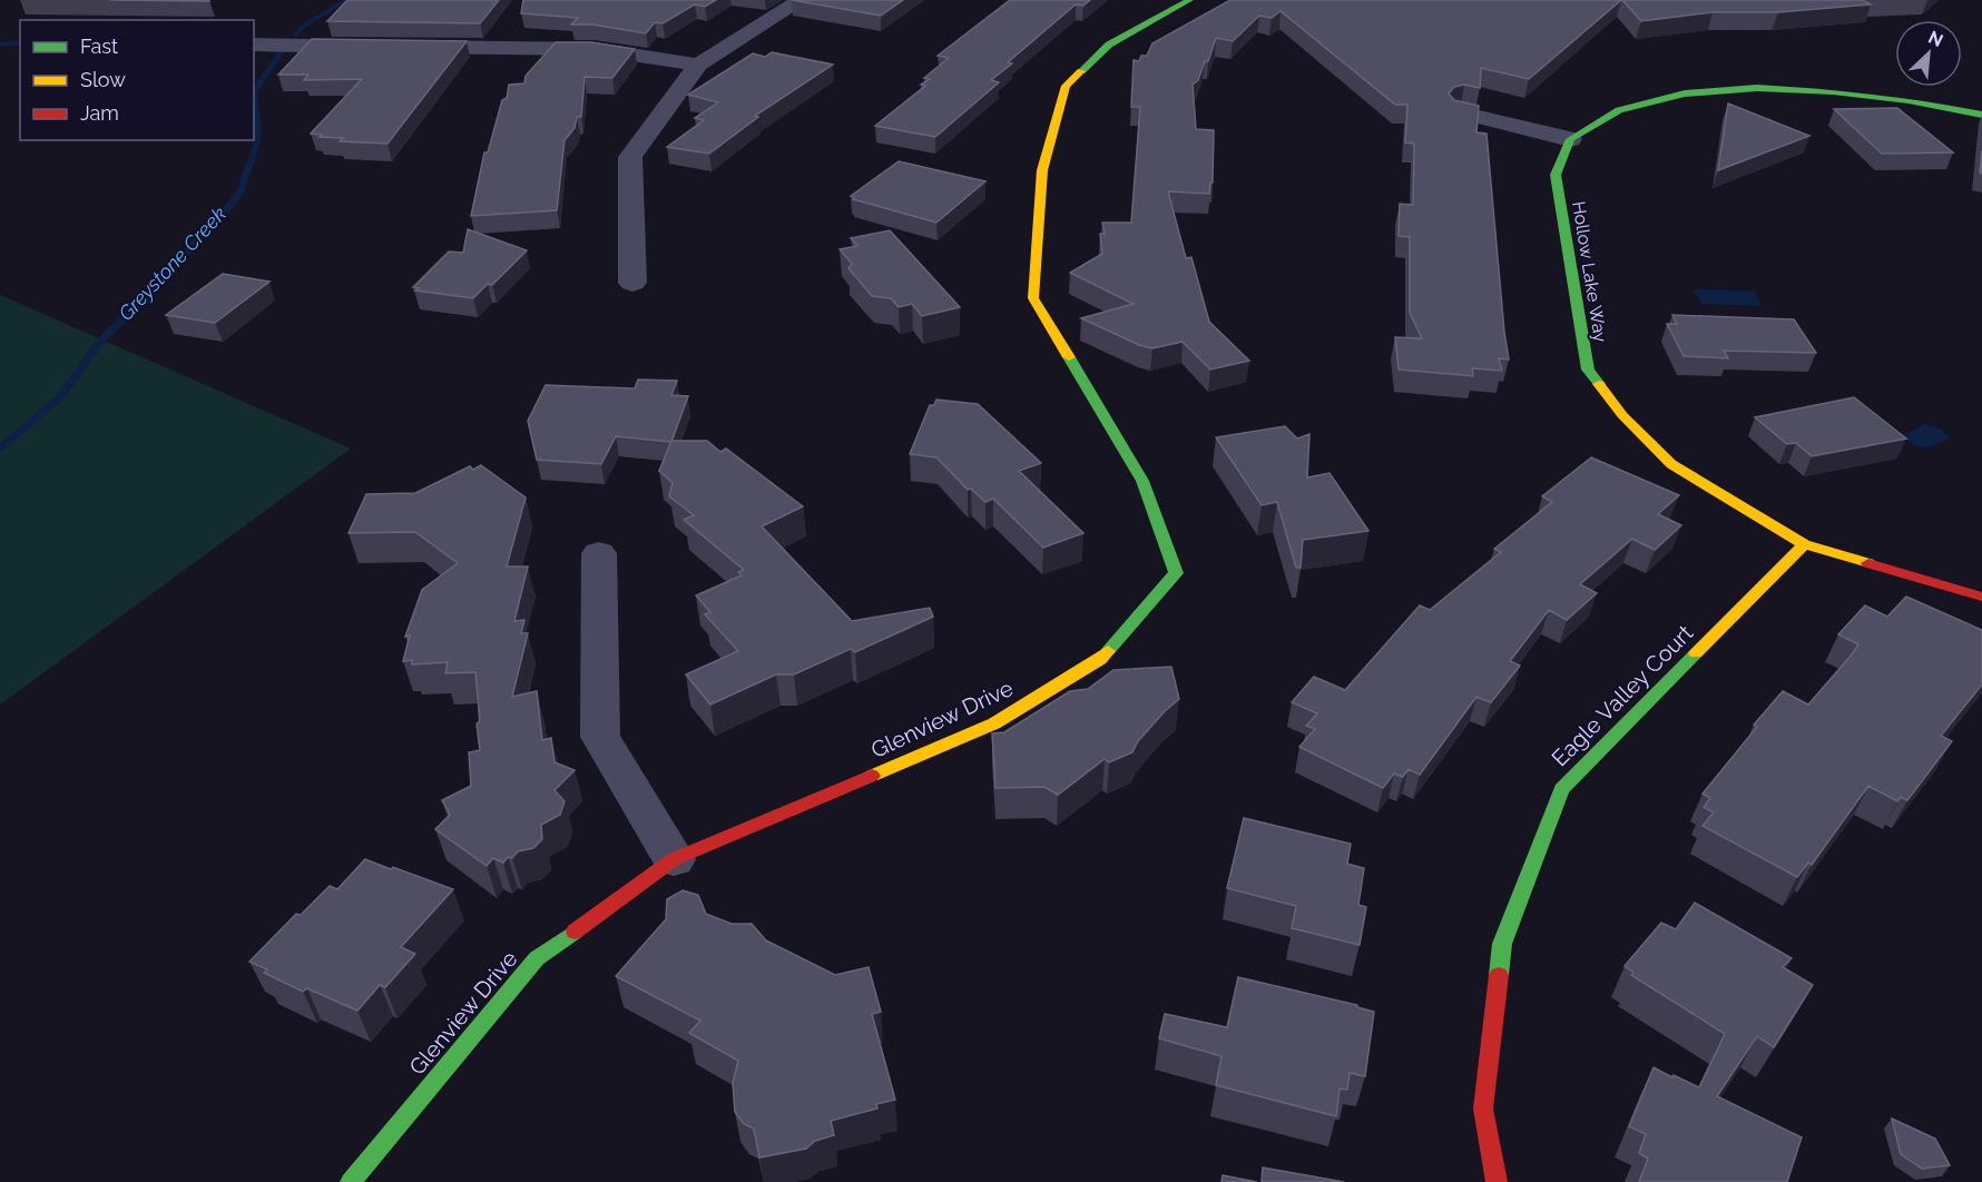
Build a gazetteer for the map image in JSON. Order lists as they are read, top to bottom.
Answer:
{
  "streets": {
    "street": ["Hollow Lake Way", "Eagle Valley Court", "Glenview Drive"]
  },
  "crossings": [
    ["Hollow Lake Way", "Eagle Valley Court"]
  ],
  "water": ["Greystone Creek"],
  "legend": ["Fast", "Slow", "Jam"],
  "north": "top right"
}
